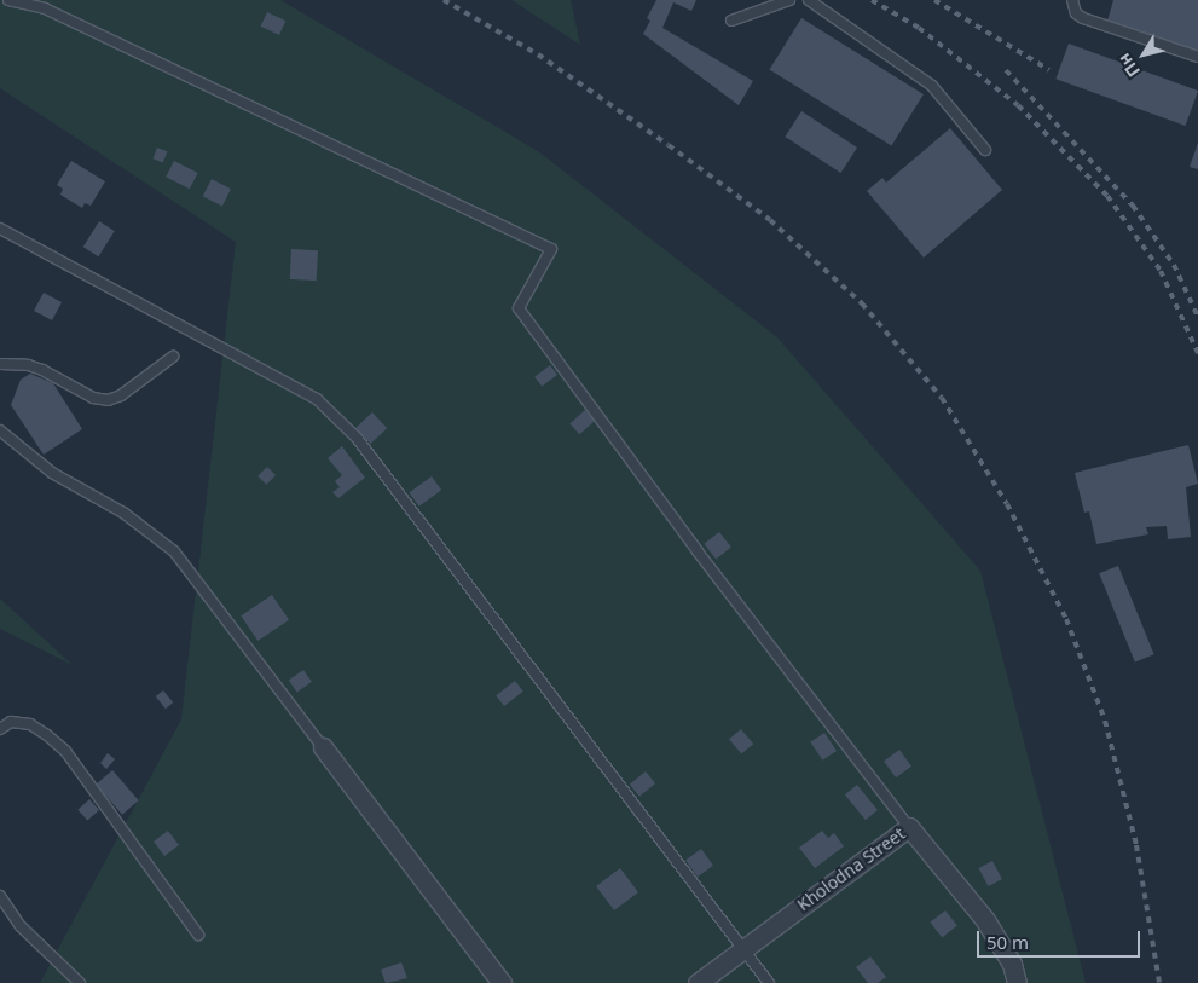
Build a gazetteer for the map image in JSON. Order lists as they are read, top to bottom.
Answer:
{
  "streets": {
    "street": ["Kholodna Street"]
  },
  "scale_bar": "50 m",
  "north": "bottom left"
}
